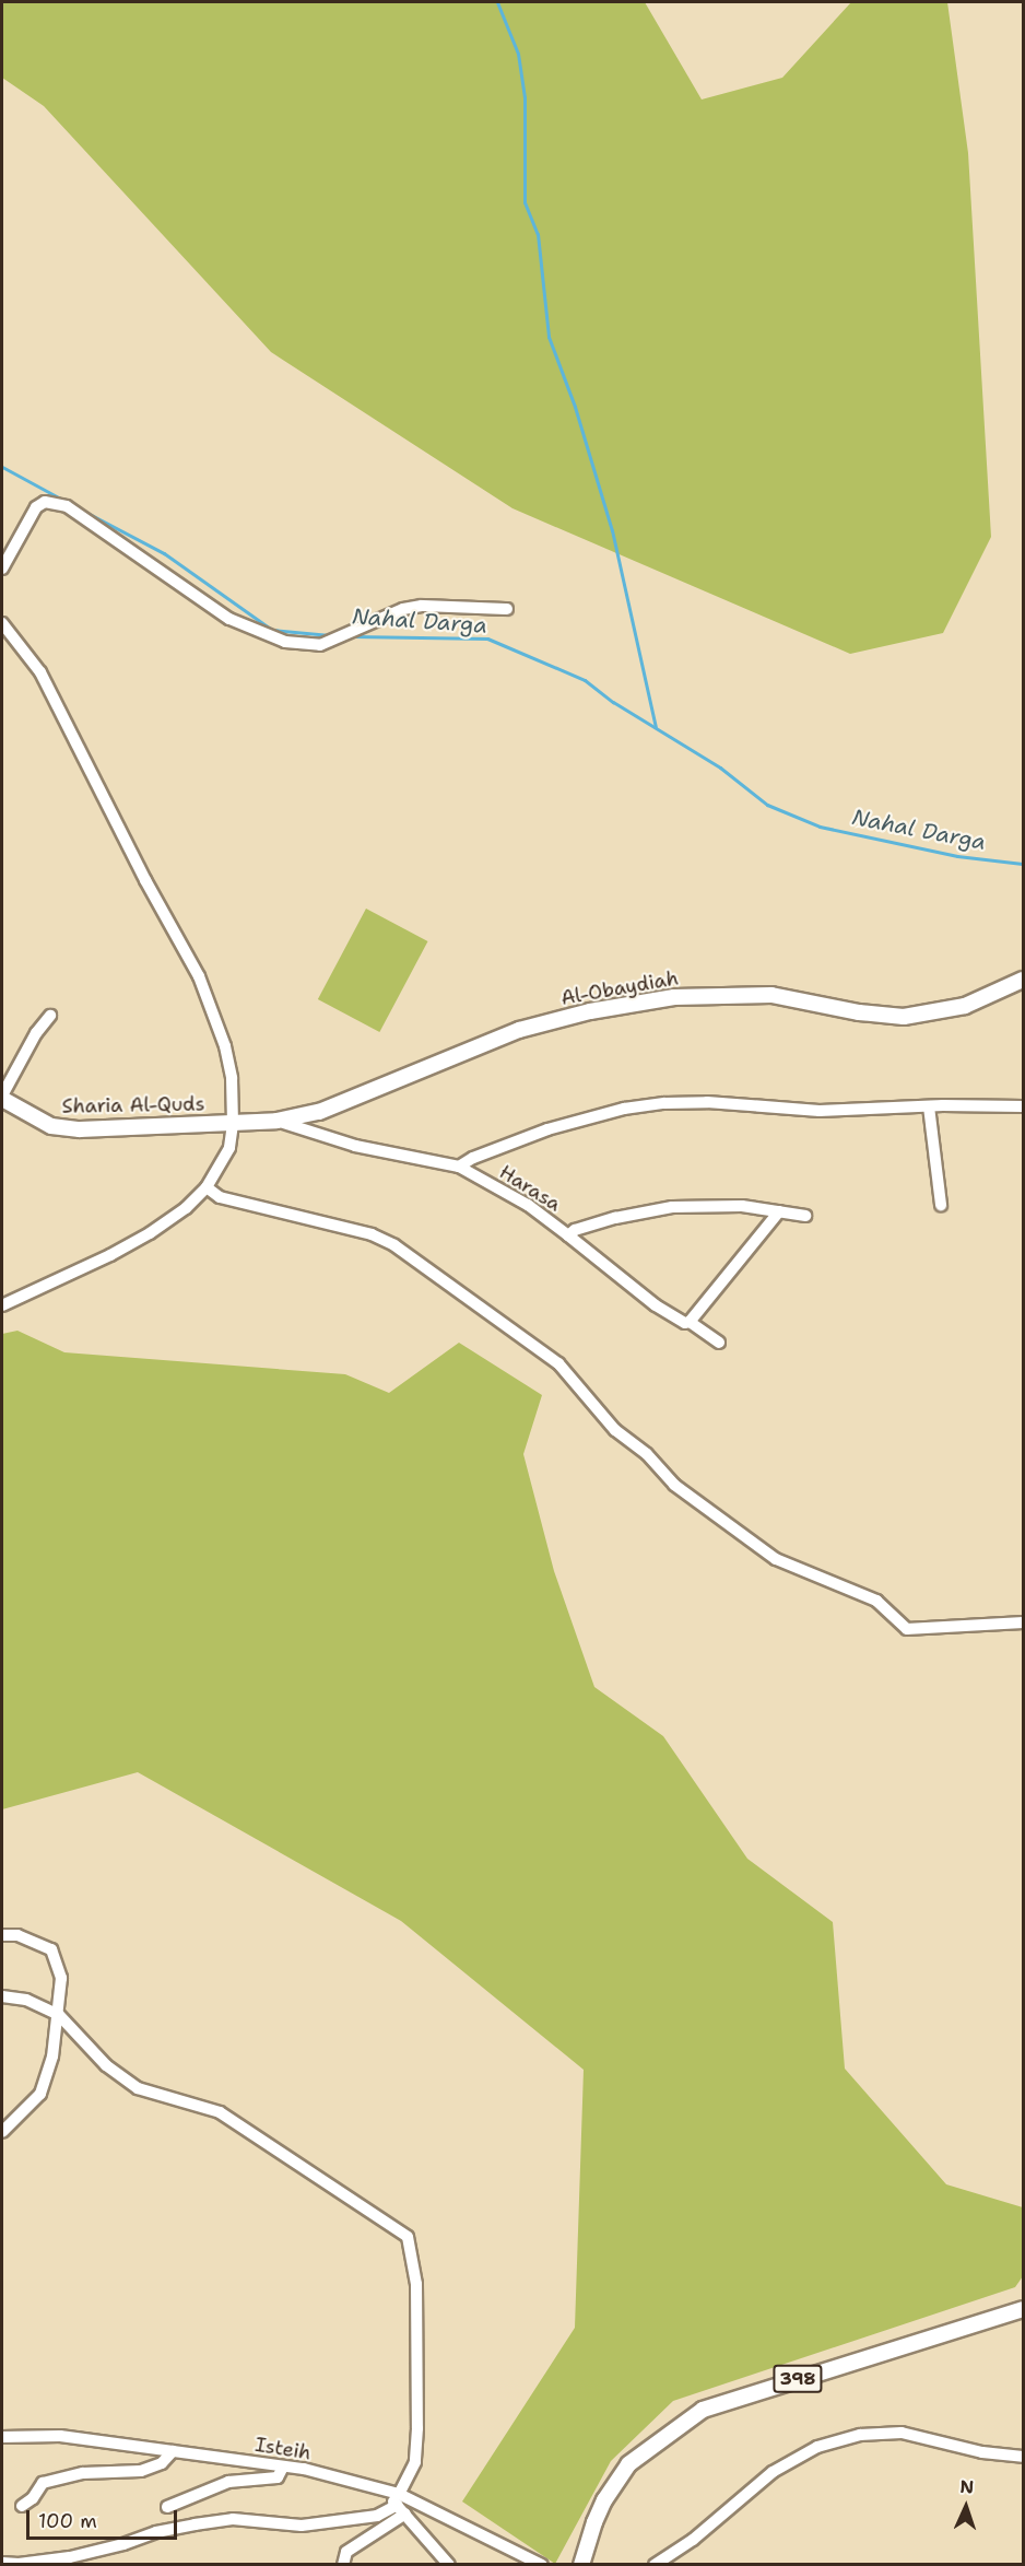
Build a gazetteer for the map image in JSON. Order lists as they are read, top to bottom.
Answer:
{
  "streets": {
    "main road": ["Al-Obaydiah", "Sharia Al-Quds", "398"],
    "street": ["Harasa", "Isteih"]
  },
  "crossings": [
    ["Al-Obaydiah", "Sharia Al-Quds"],
    ["Al-Obaydiah", "Harasa"]
  ],
  "water": ["Nahal Darga"],
  "scale_bar": "100 m",
  "north": "top"
}
